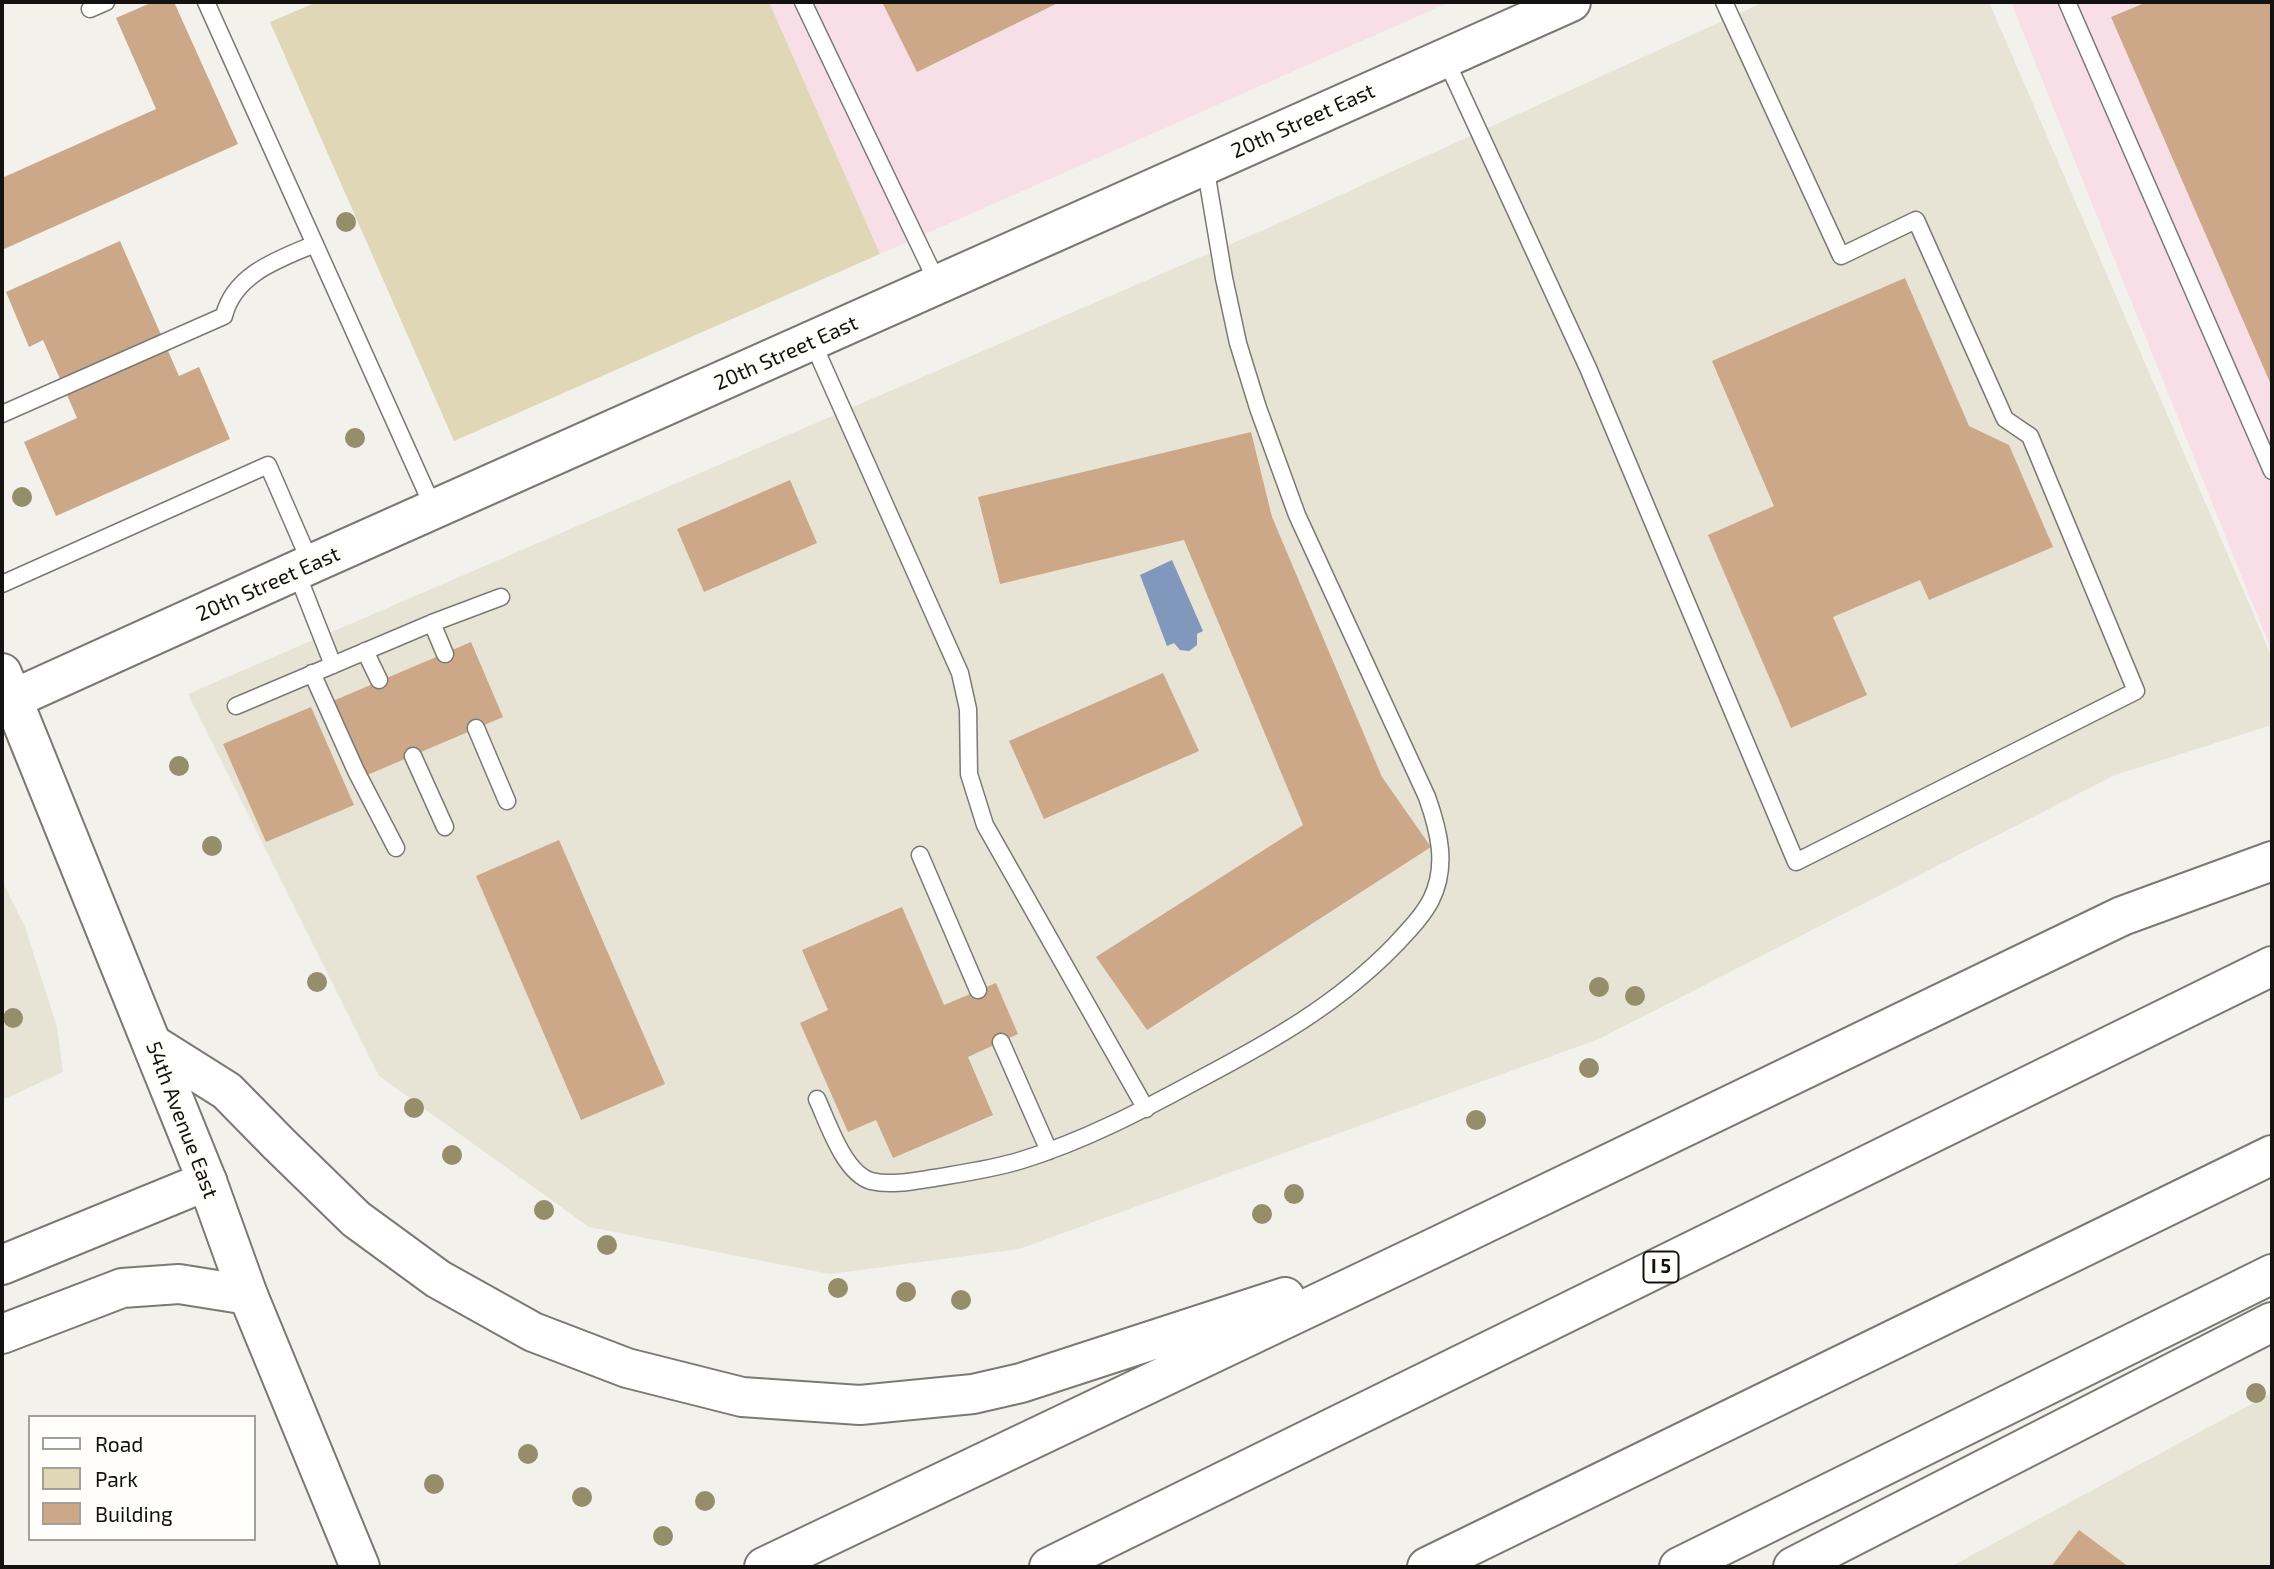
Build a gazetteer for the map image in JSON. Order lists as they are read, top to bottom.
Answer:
{
  "streets": {
    "main road": ["20th Street East", "54th Avenue East", "I 5"]
  },
  "crossings": [
    ["20th Street East", "54th Avenue East"]
  ],
  "legend": ["Road", "Park", "Building"]
}
